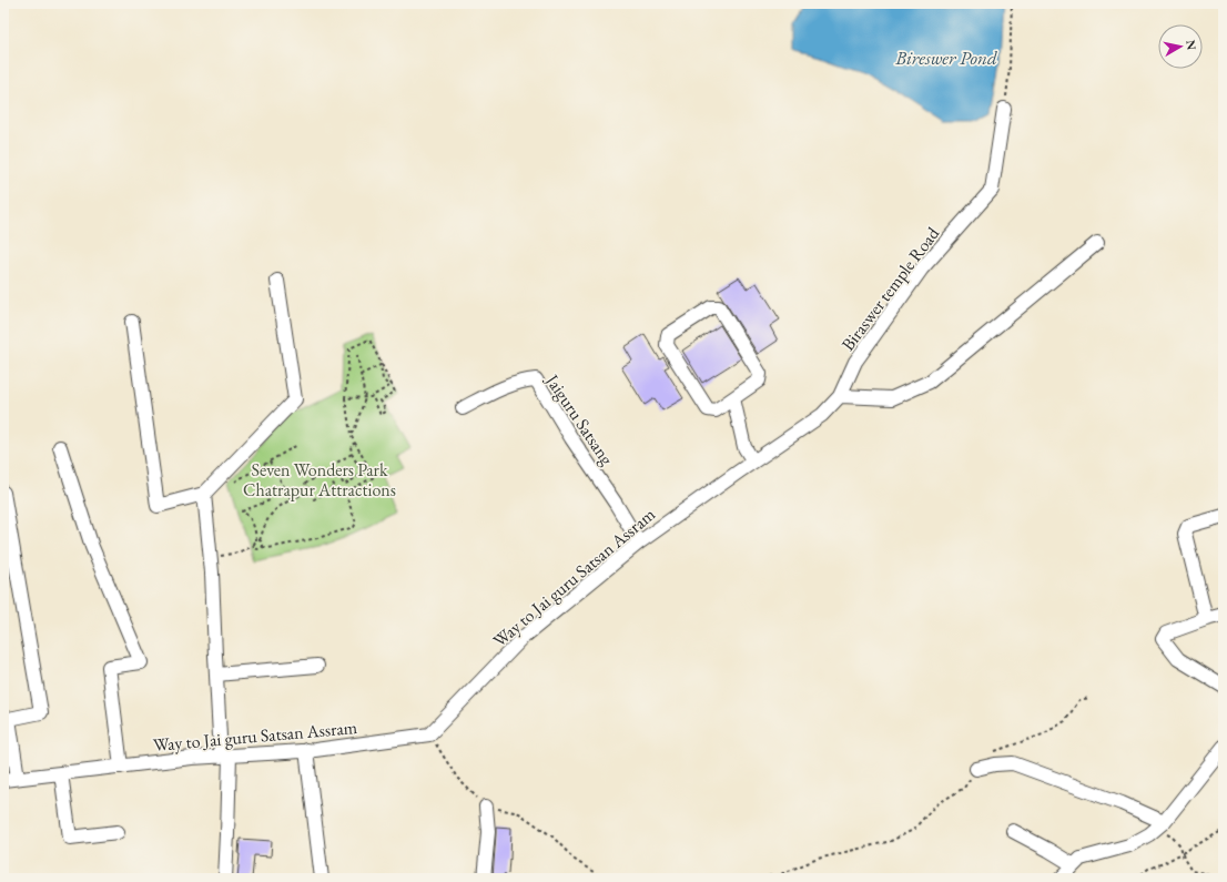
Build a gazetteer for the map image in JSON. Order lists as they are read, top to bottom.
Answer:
{
  "streets": {
    "street": ["Biraswer temple Road", "Jaiguru Satsang", "Way to Jai guru Satsan Assram"]
  },
  "crossings": [
    ["Biraswer temple Road", "Way to Jai guru Satsan Assram"],
    ["Jaiguru Satsang", "Way to Jai guru Satsan Assram"]
  ],
  "water": ["Bireswer Pond"],
  "parks": ["Seven Wonders Park Chatrapur Attractions"],
  "north": "right"
}
